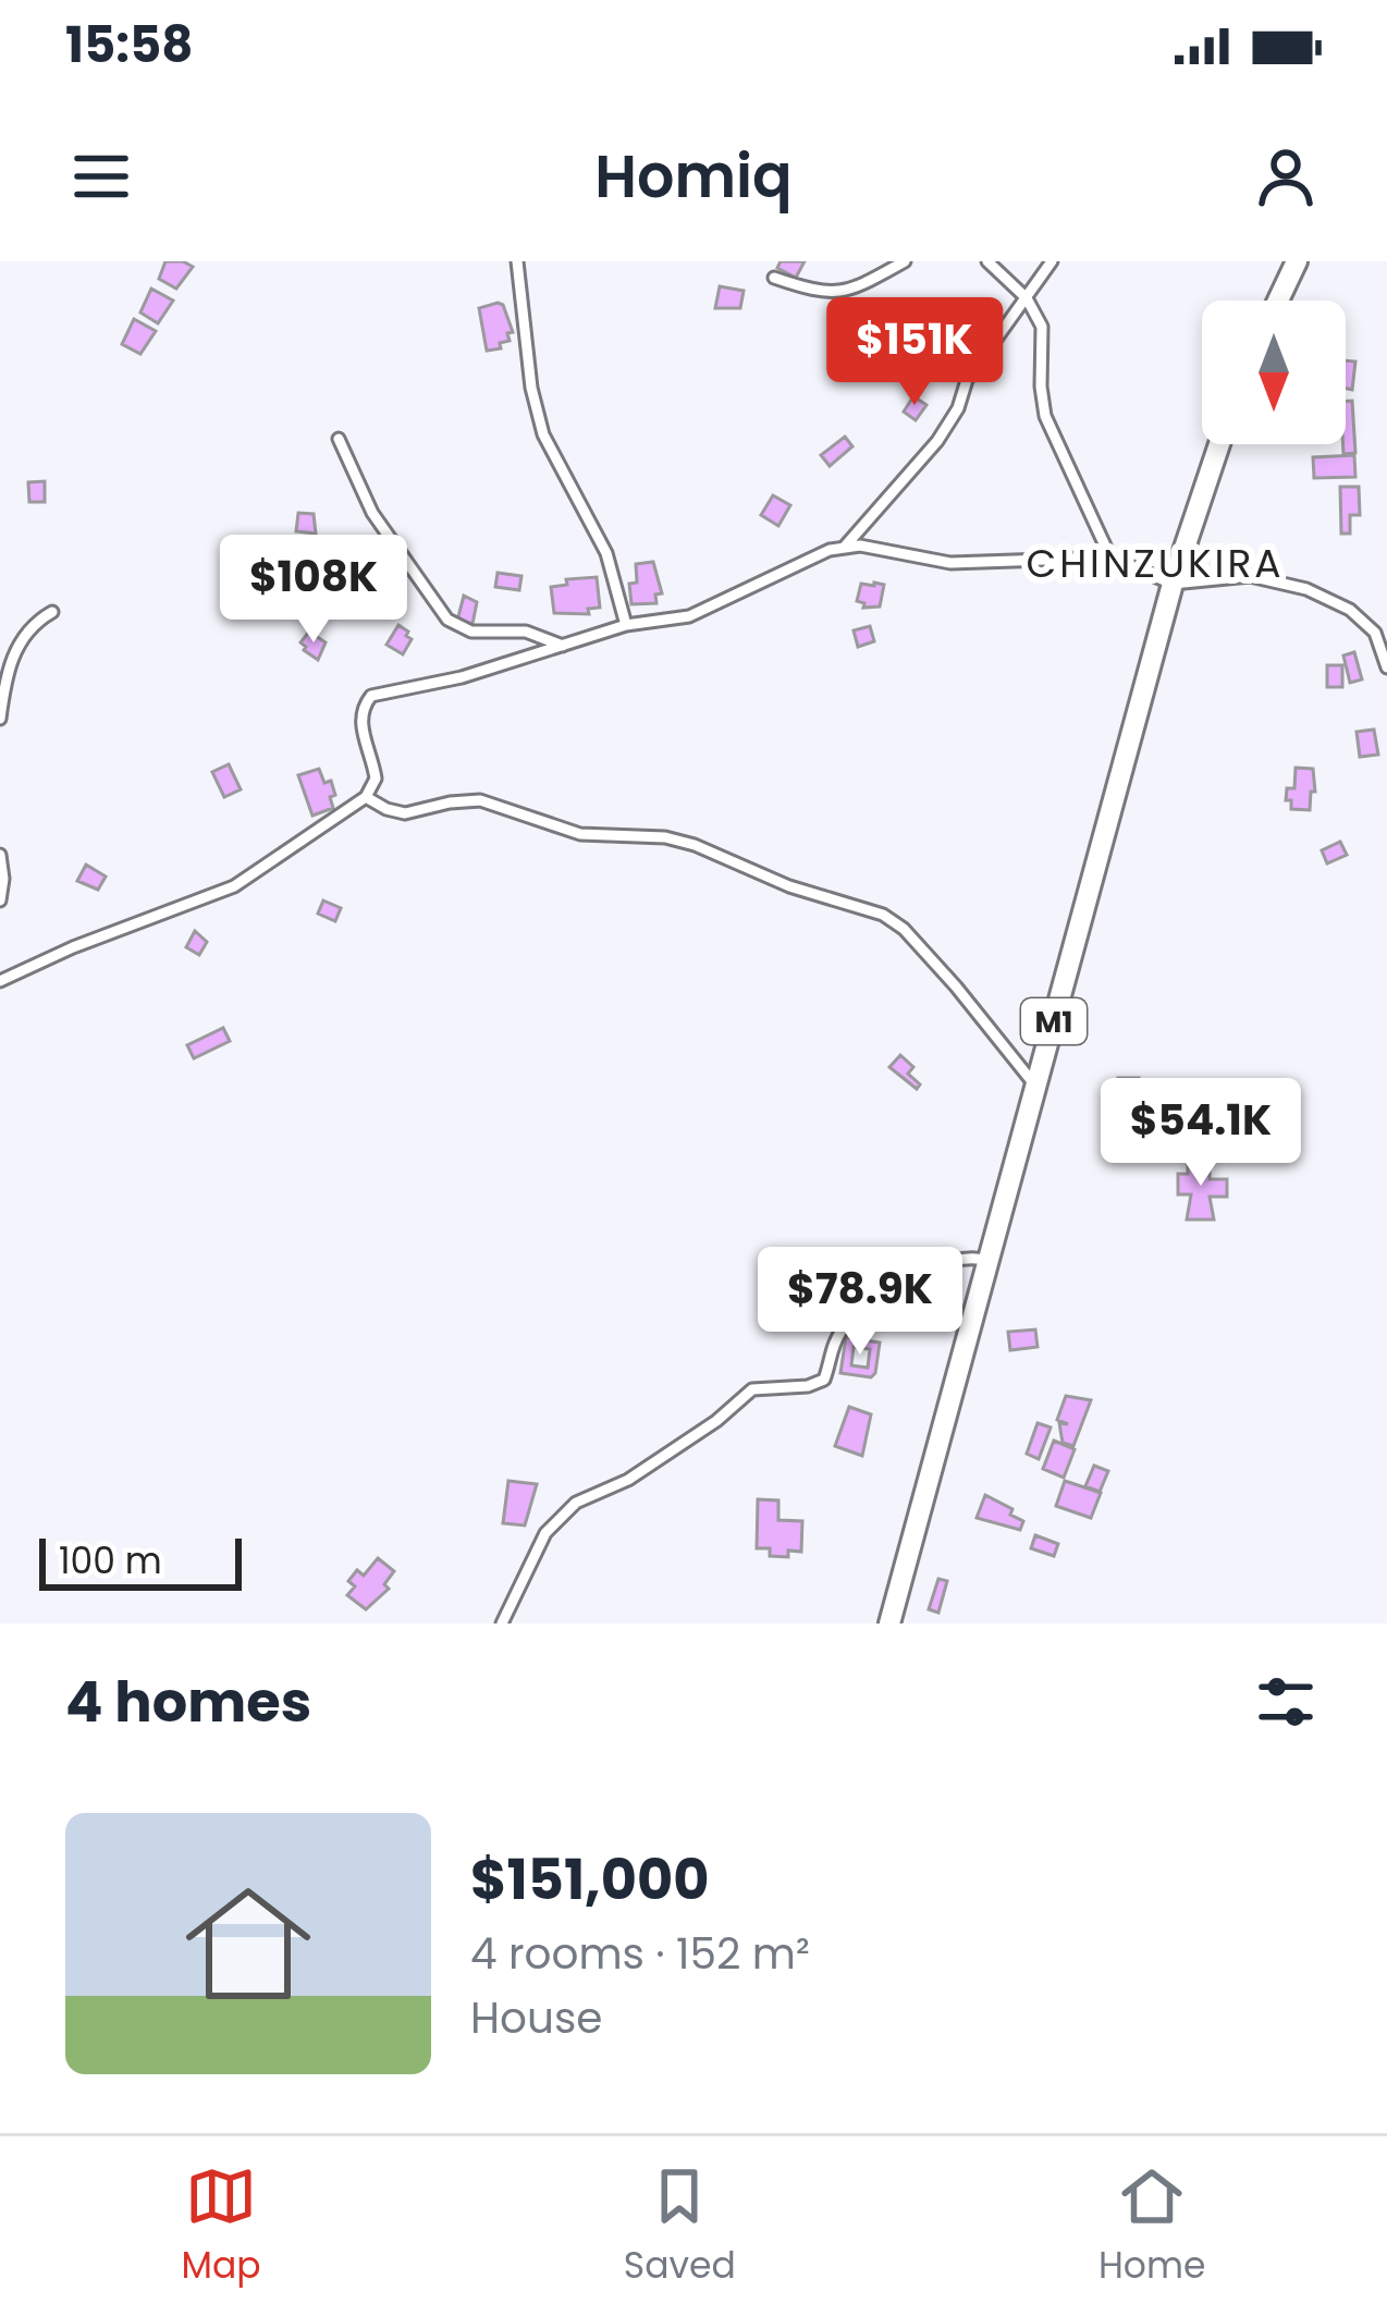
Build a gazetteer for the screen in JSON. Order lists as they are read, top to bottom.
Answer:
{
  "streets": {
    "highway": ["M1"]
  },
  "districts": ["CHINZUKIRA"],
  "scale_bar": "100 m",
  "north": "bottom",
  "page": {
    "status": "15:58",
    "header": "Homiq",
    "price": [
      "$151K",
      "$108K",
      "$54.1K",
      "$78.9K"
    ],
    "scale": "100 m",
    "heading": "4 homes",
    "list": [
      {
        "name": "$151,000",
        "note": "4 rooms · 152 m² · House"
      }
    ],
    "tabs": ["Map", "Saved", "Home"]
  }
}
